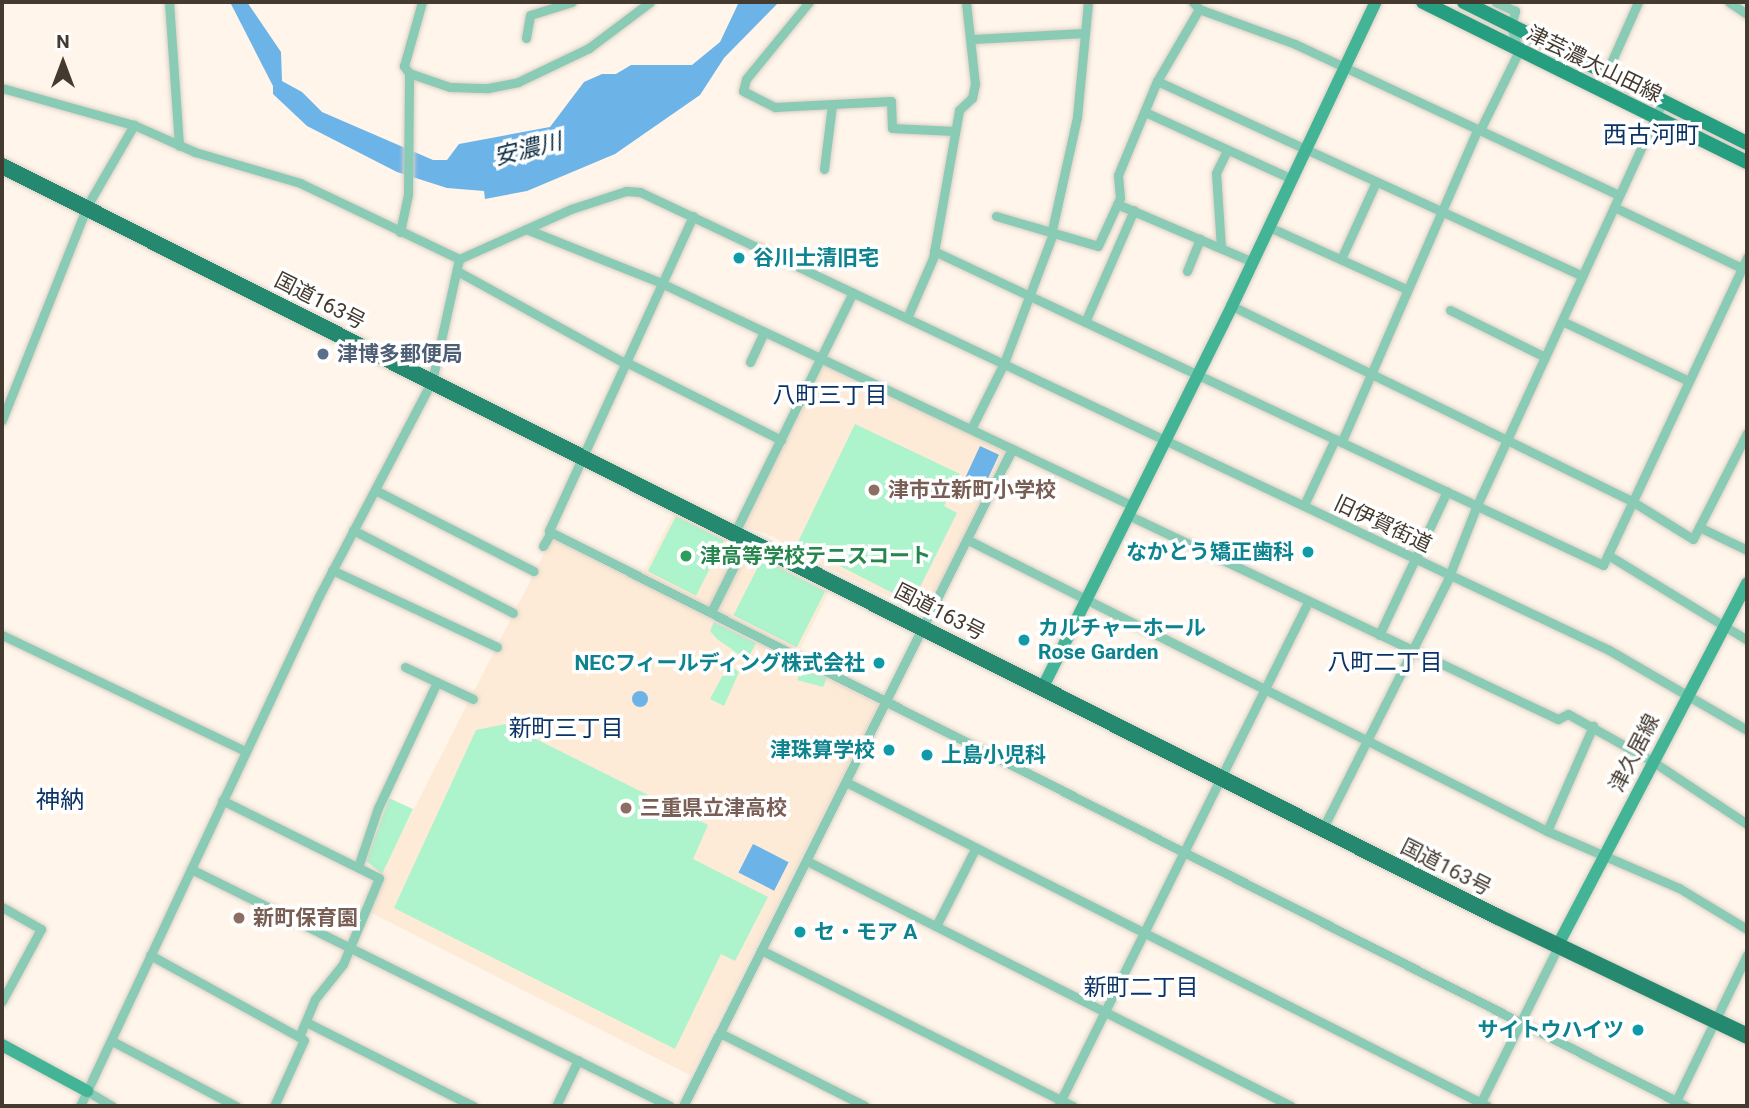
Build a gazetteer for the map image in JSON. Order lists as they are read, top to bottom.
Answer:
{
  "streets": {
    "highway": ["国道163号"],
    "main road": ["津芸濃大山田線"],
    "street": ["旧伊賀街道", "津久居線"]
  },
  "crossings": [
    ["国道163号", "津久居線"],
    ["旧伊賀街道", "津久居線"]
  ],
  "districts": [
    "西古河町",
    "八町三丁目",
    "八町二丁目",
    "新町三丁目",
    "神納",
    "新町二丁目"
  ],
  "water": ["安濃川"],
  "places": [
    "谷川士清旧宅",
    "津博多郵便局",
    "津市立新町小学校",
    "なかとう矯正歯科",
    "津高等学校テニスコート",
    "カルチャーホール Rose Garden",
    "NECフィールディング株式会社",
    "津珠算学校",
    "上島小児科",
    "三重県立津高校",
    "新町保育園",
    "セ・モア A",
    "サイトウハイツ"
  ],
  "north": "top"
}
